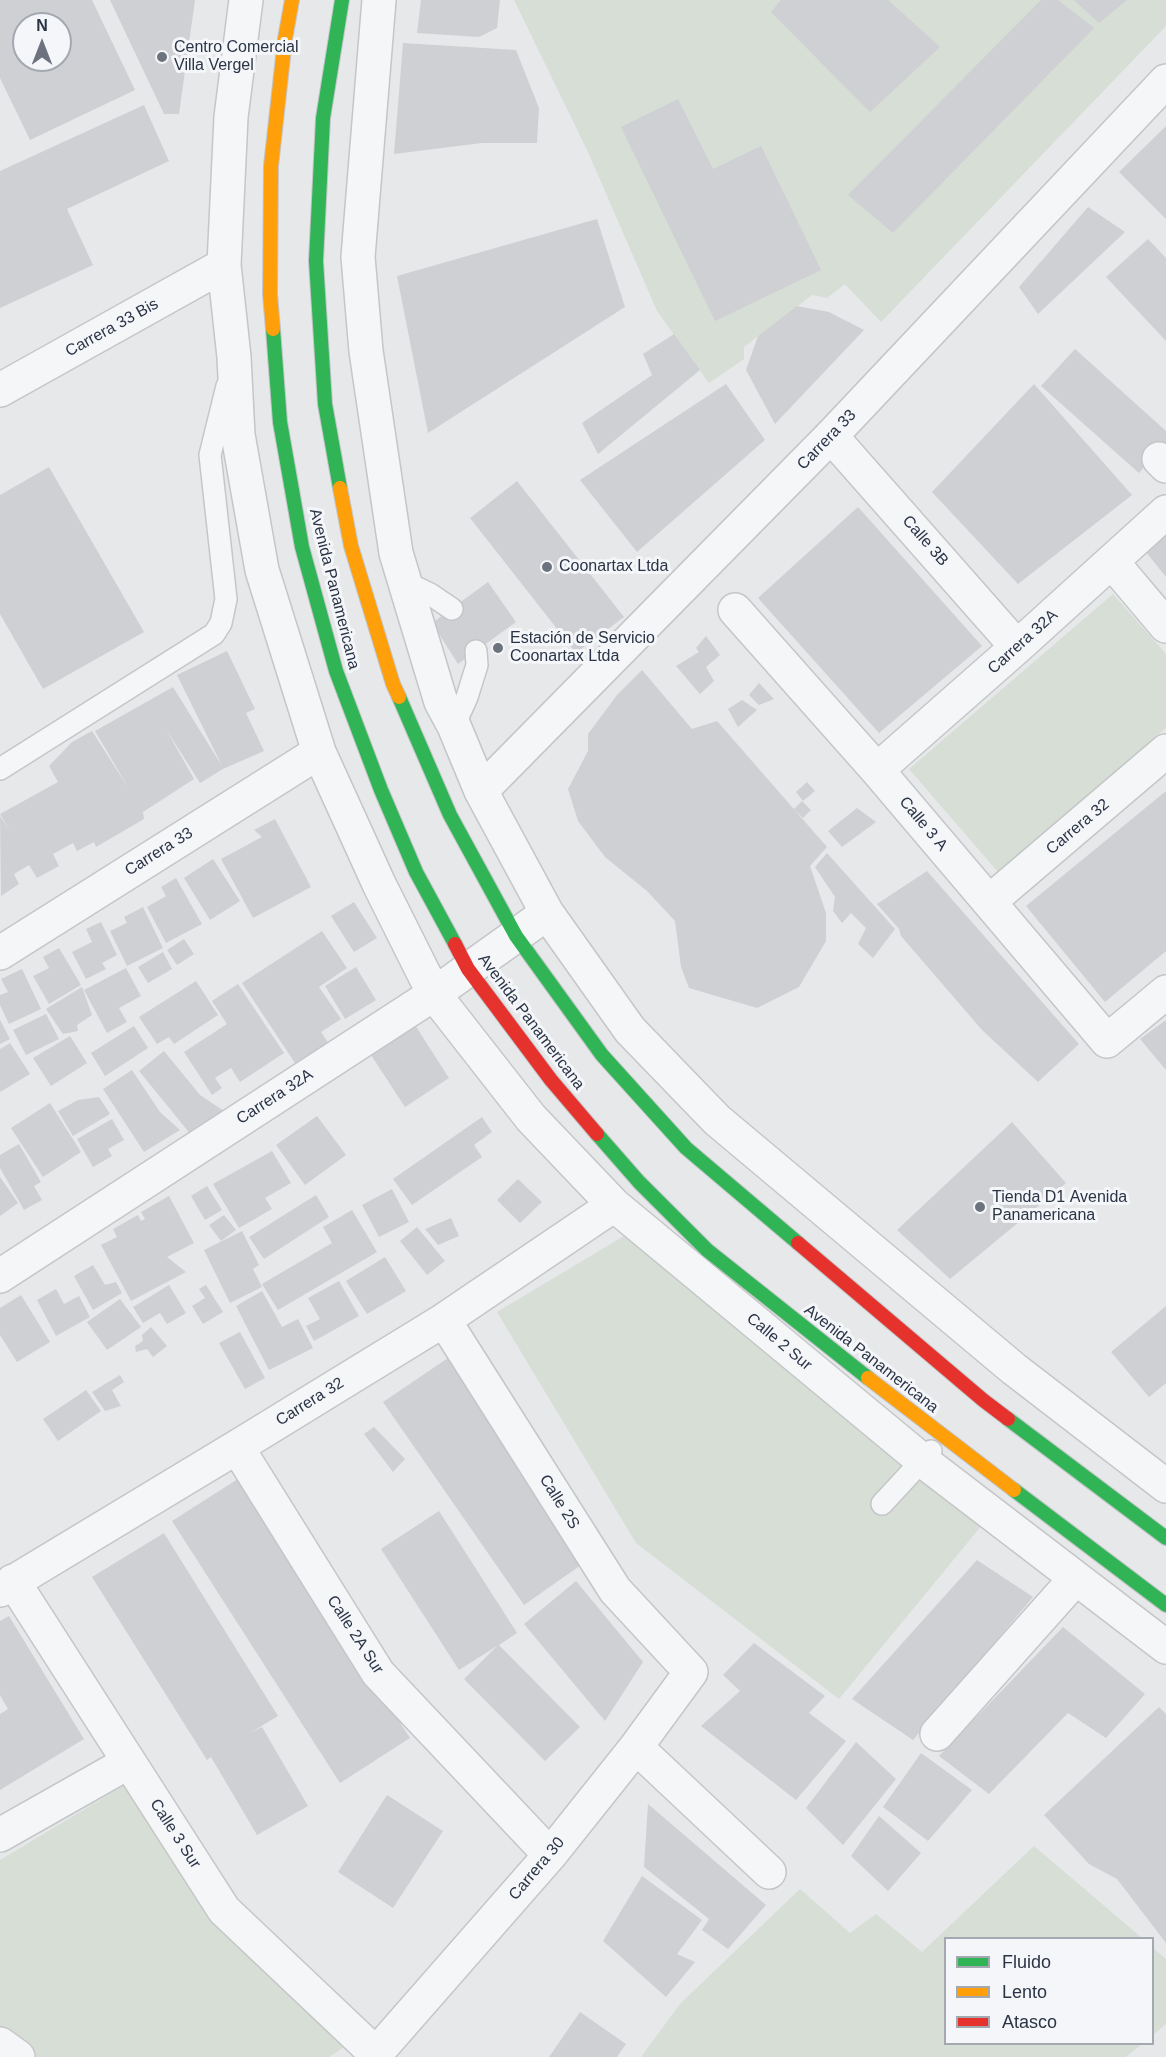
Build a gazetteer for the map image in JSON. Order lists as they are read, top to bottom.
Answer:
{
  "streets": {
    "main road": ["Avenida Panamericana"],
    "street": [
      "Carrera 33 Bis",
      "Carrera 33",
      "Calle 3B",
      "Carrera 32A",
      "Calle 3 A",
      "Carrera 32",
      "Calle 2 Sur",
      "Calle 2S",
      "Calle 2A Sur",
      "Calle 3 Sur",
      "Carrera 30"
    ]
  },
  "crossings": [
    ["Carrera 33 Bis", "Calle 2 Sur"],
    ["Carrera 33", "Calle 3B"],
    ["Carrera 33", "Calle 2 Sur"],
    ["Calle 3B", "Carrera 32A"],
    ["Avenida Panamericana", "Carrera 32A"],
    ["Avenida Panamericana", "Calle 2 Sur"],
    ["Carrera 32A", "Calle 3 A"],
    ["Carrera 32A", "Calle 2 Sur"],
    ["Calle 3 A", "Carrera 32"],
    ["Carrera 32", "Calle 2 Sur"],
    ["Carrera 32", "Calle 2S"],
    ["Carrera 32", "Calle 2A Sur"],
    ["Carrera 32", "Calle 3 Sur"],
    ["Calle 2S", "Carrera 30"],
    ["Calle 2A Sur", "Carrera 30"],
    ["Calle 3 Sur", "Carrera 30"]
  ],
  "places": [
    "Centro Comercial Villa Vergel",
    "Coonartax Ltda",
    "Estación de Servicio Coonartax Ltda",
    "Tienda D1 Avenida Panamericana"
  ],
  "legend": ["Fluido", "Lento", "Atasco"],
  "north": "top"
}
